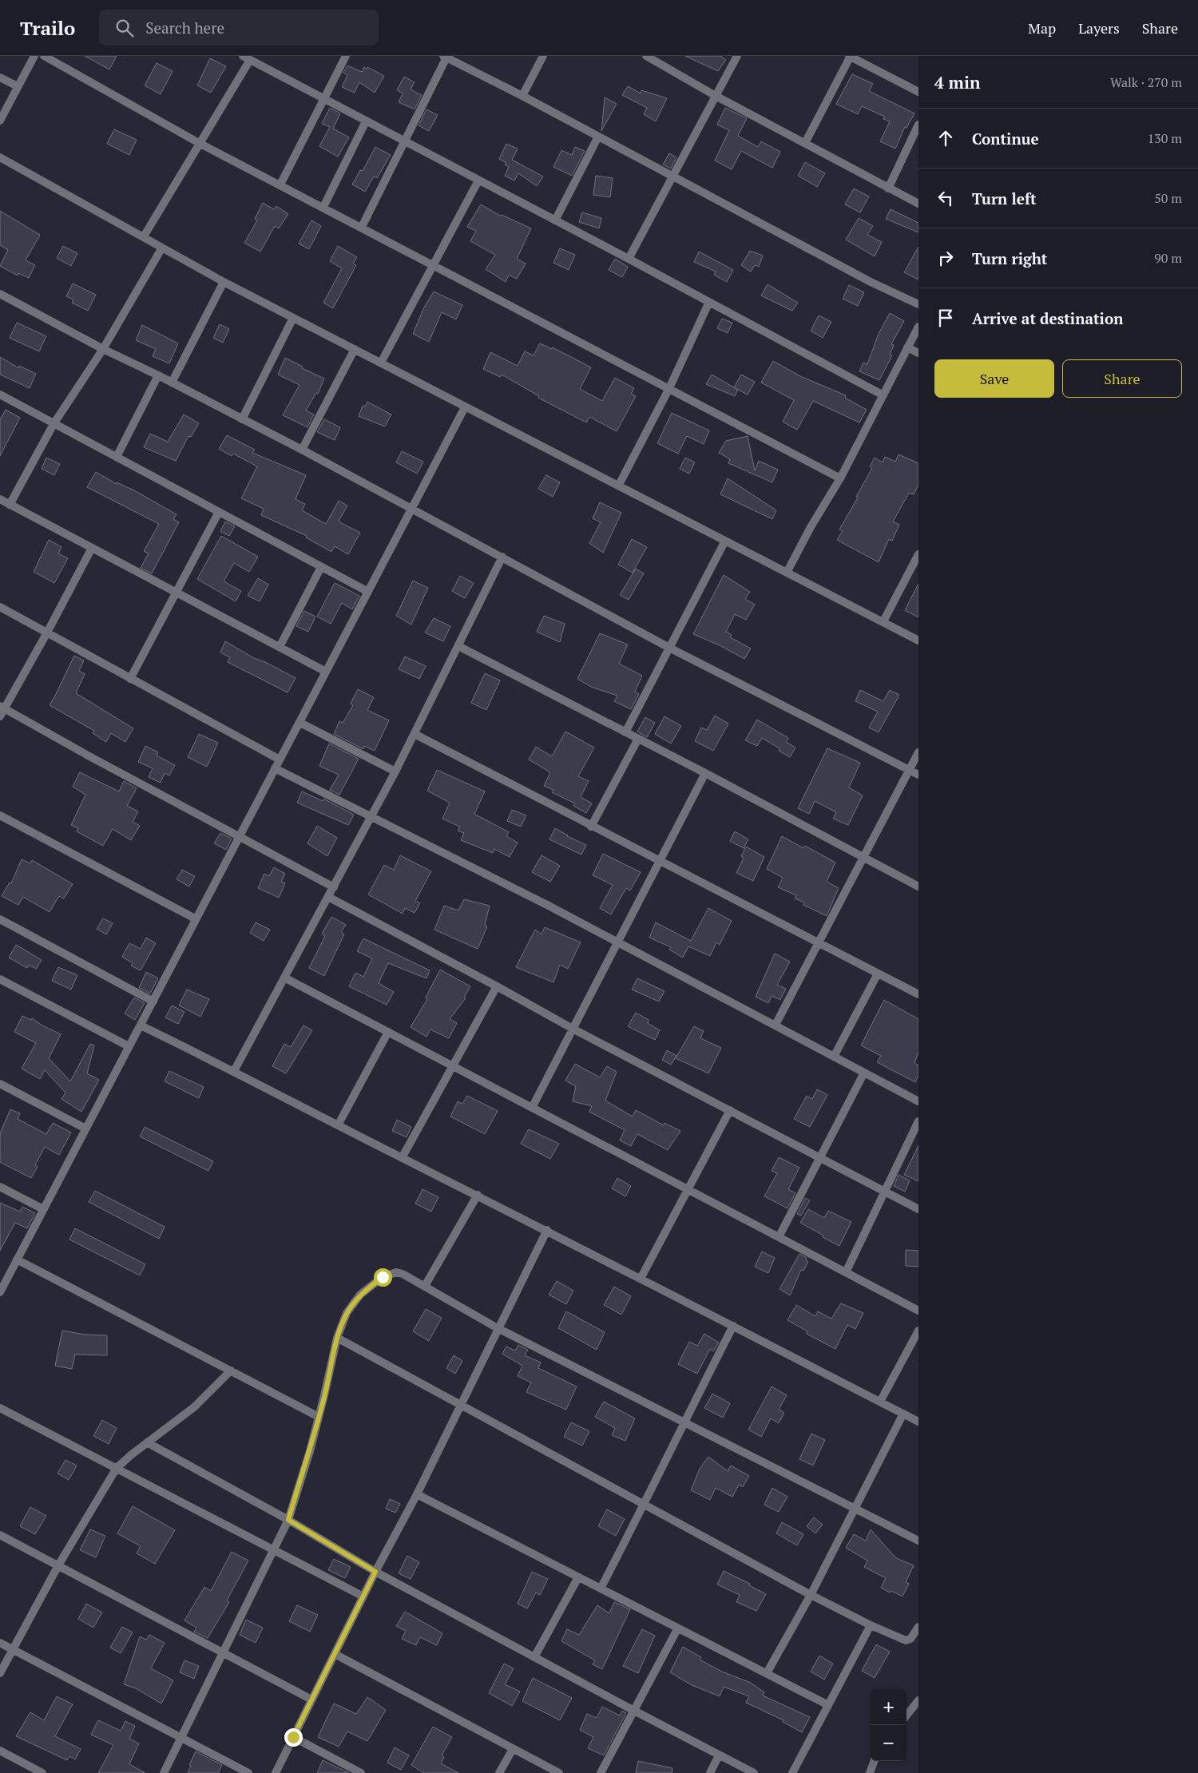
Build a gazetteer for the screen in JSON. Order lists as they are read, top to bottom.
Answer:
{
  "page": {
    "header": "Trailo",
    "search": "Search here",
    "nav": ["Map", "Layers", "Share"],
    "heading": ["4 min", "Walk · 270 m"],
    "list": [
      ["Continue", "130 m"],
      ["Turn left", "50 m"],
      ["Turn right", "90 m"],
      "Arrive at destination"
    ],
    "buttons": ["Save", "Share"],
    "map_buttons": ["+", "−"]
  }
}
